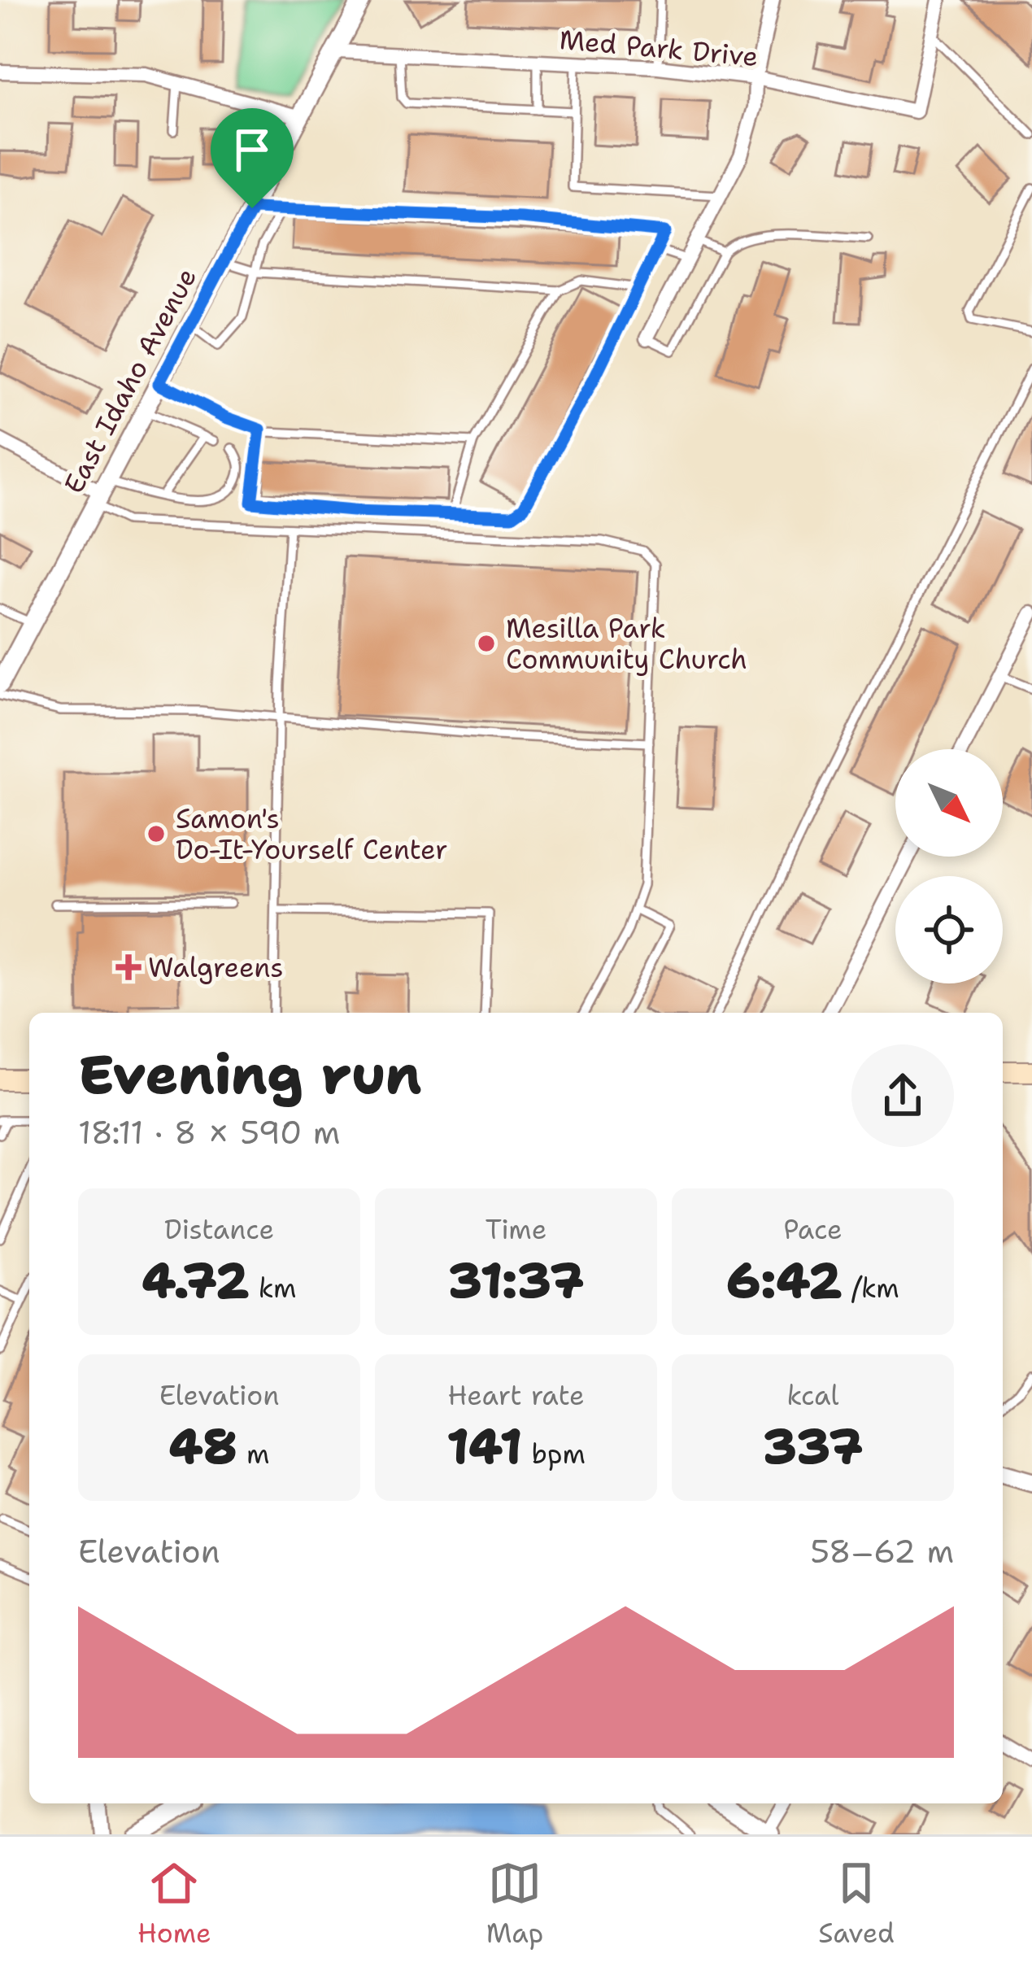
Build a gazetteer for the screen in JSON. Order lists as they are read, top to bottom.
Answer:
{
  "streets": {
    "street": ["Med Park Drive", "East Idaho Avenue"]
  },
  "crossings": [
    ["Med Park Drive", "East Idaho Avenue"]
  ],
  "places": {
    "other": ["Mesilla Park Community Church", "Samon's Do-It-Yourself Center"],
    "health": ["Walgreens"]
  },
  "north": "bottom right",
  "page": {
    "heading": ["Evening run", "18:11 · 8 × 590 m"],
    "stats": [
      ["Distance", "4.72 km"],
      ["Time", "31:37"],
      ["Pace", "6:42 /km"],
      ["Elevation", "48 m"],
      ["Heart rate", "141 bpm"],
      ["kcal", "337"]
    ],
    "chart": ["Elevation", "58–62 m"],
    "tabs": ["Home", "Map", "Saved"]
  }
}
